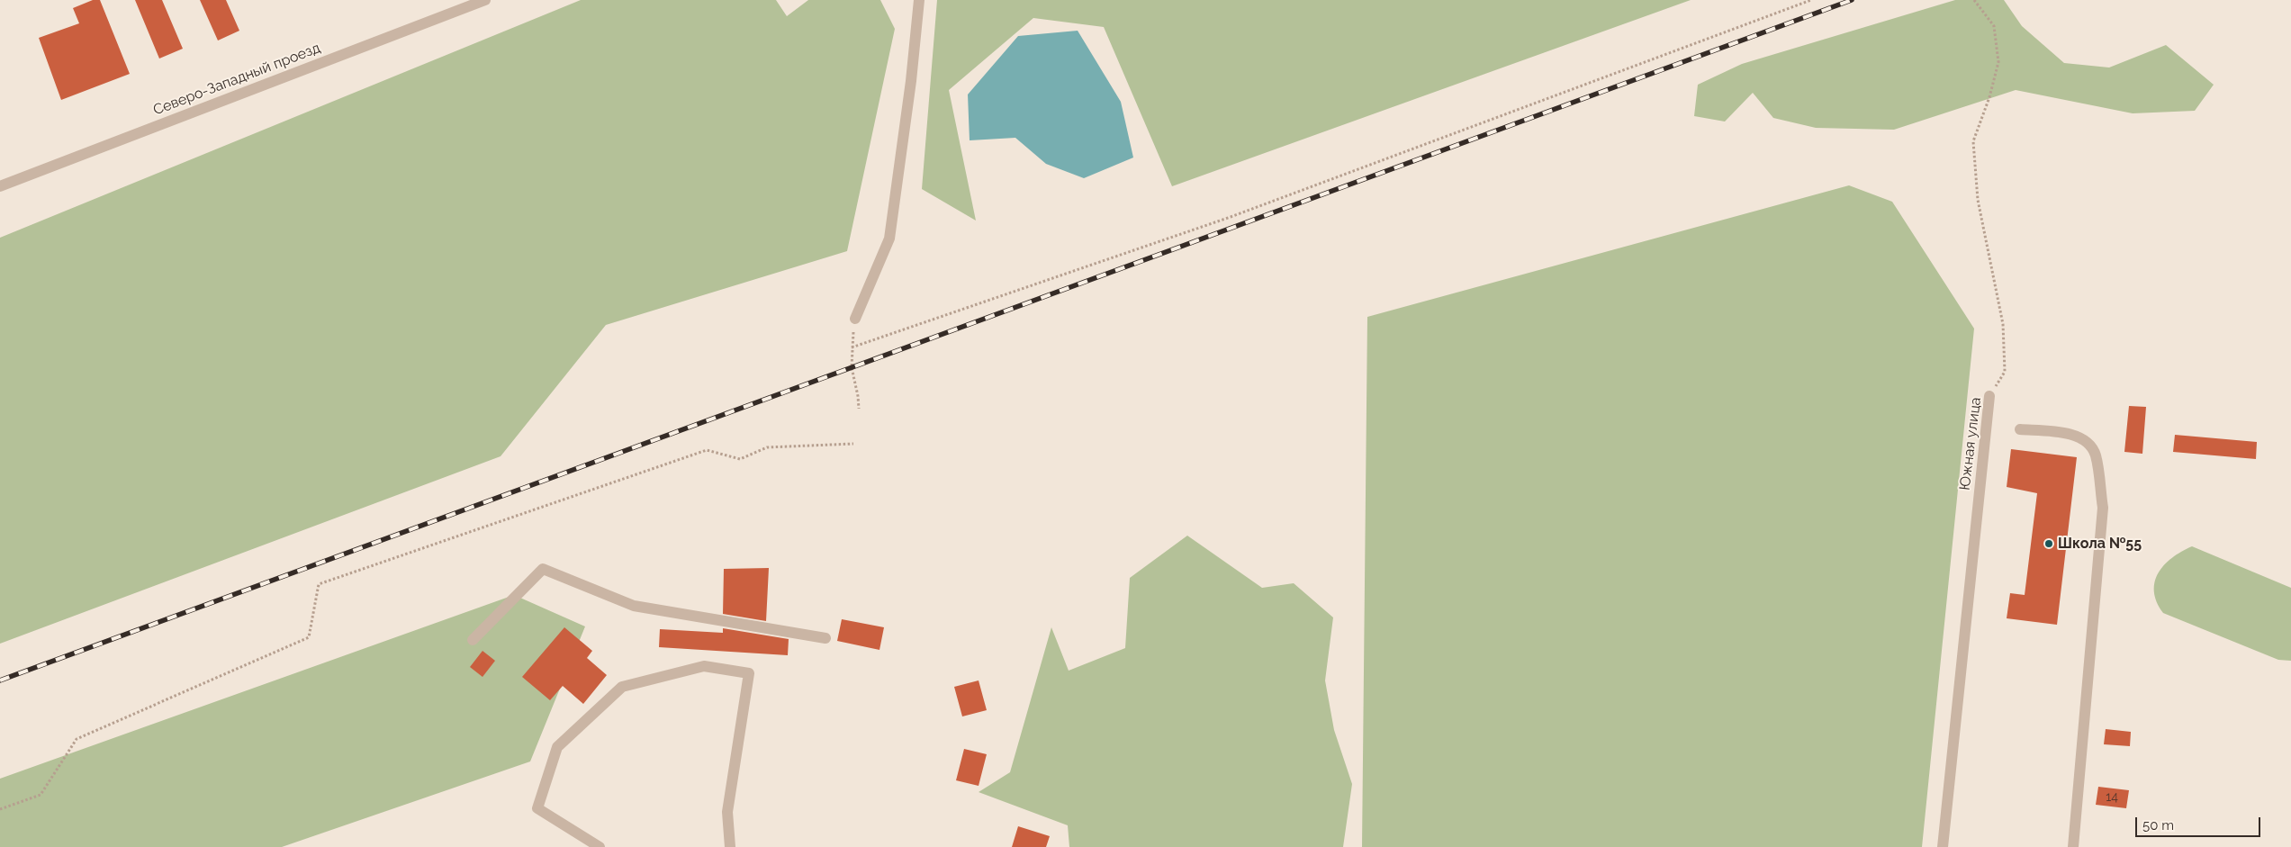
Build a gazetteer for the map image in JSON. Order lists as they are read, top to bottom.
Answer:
{
  "streets": {
    "street": ["Северо-Западный проезд", "Южная улица"]
  },
  "places": ["Школа №55"],
  "house_numbers": ["14"],
  "scale_bar": "50 m"
}
